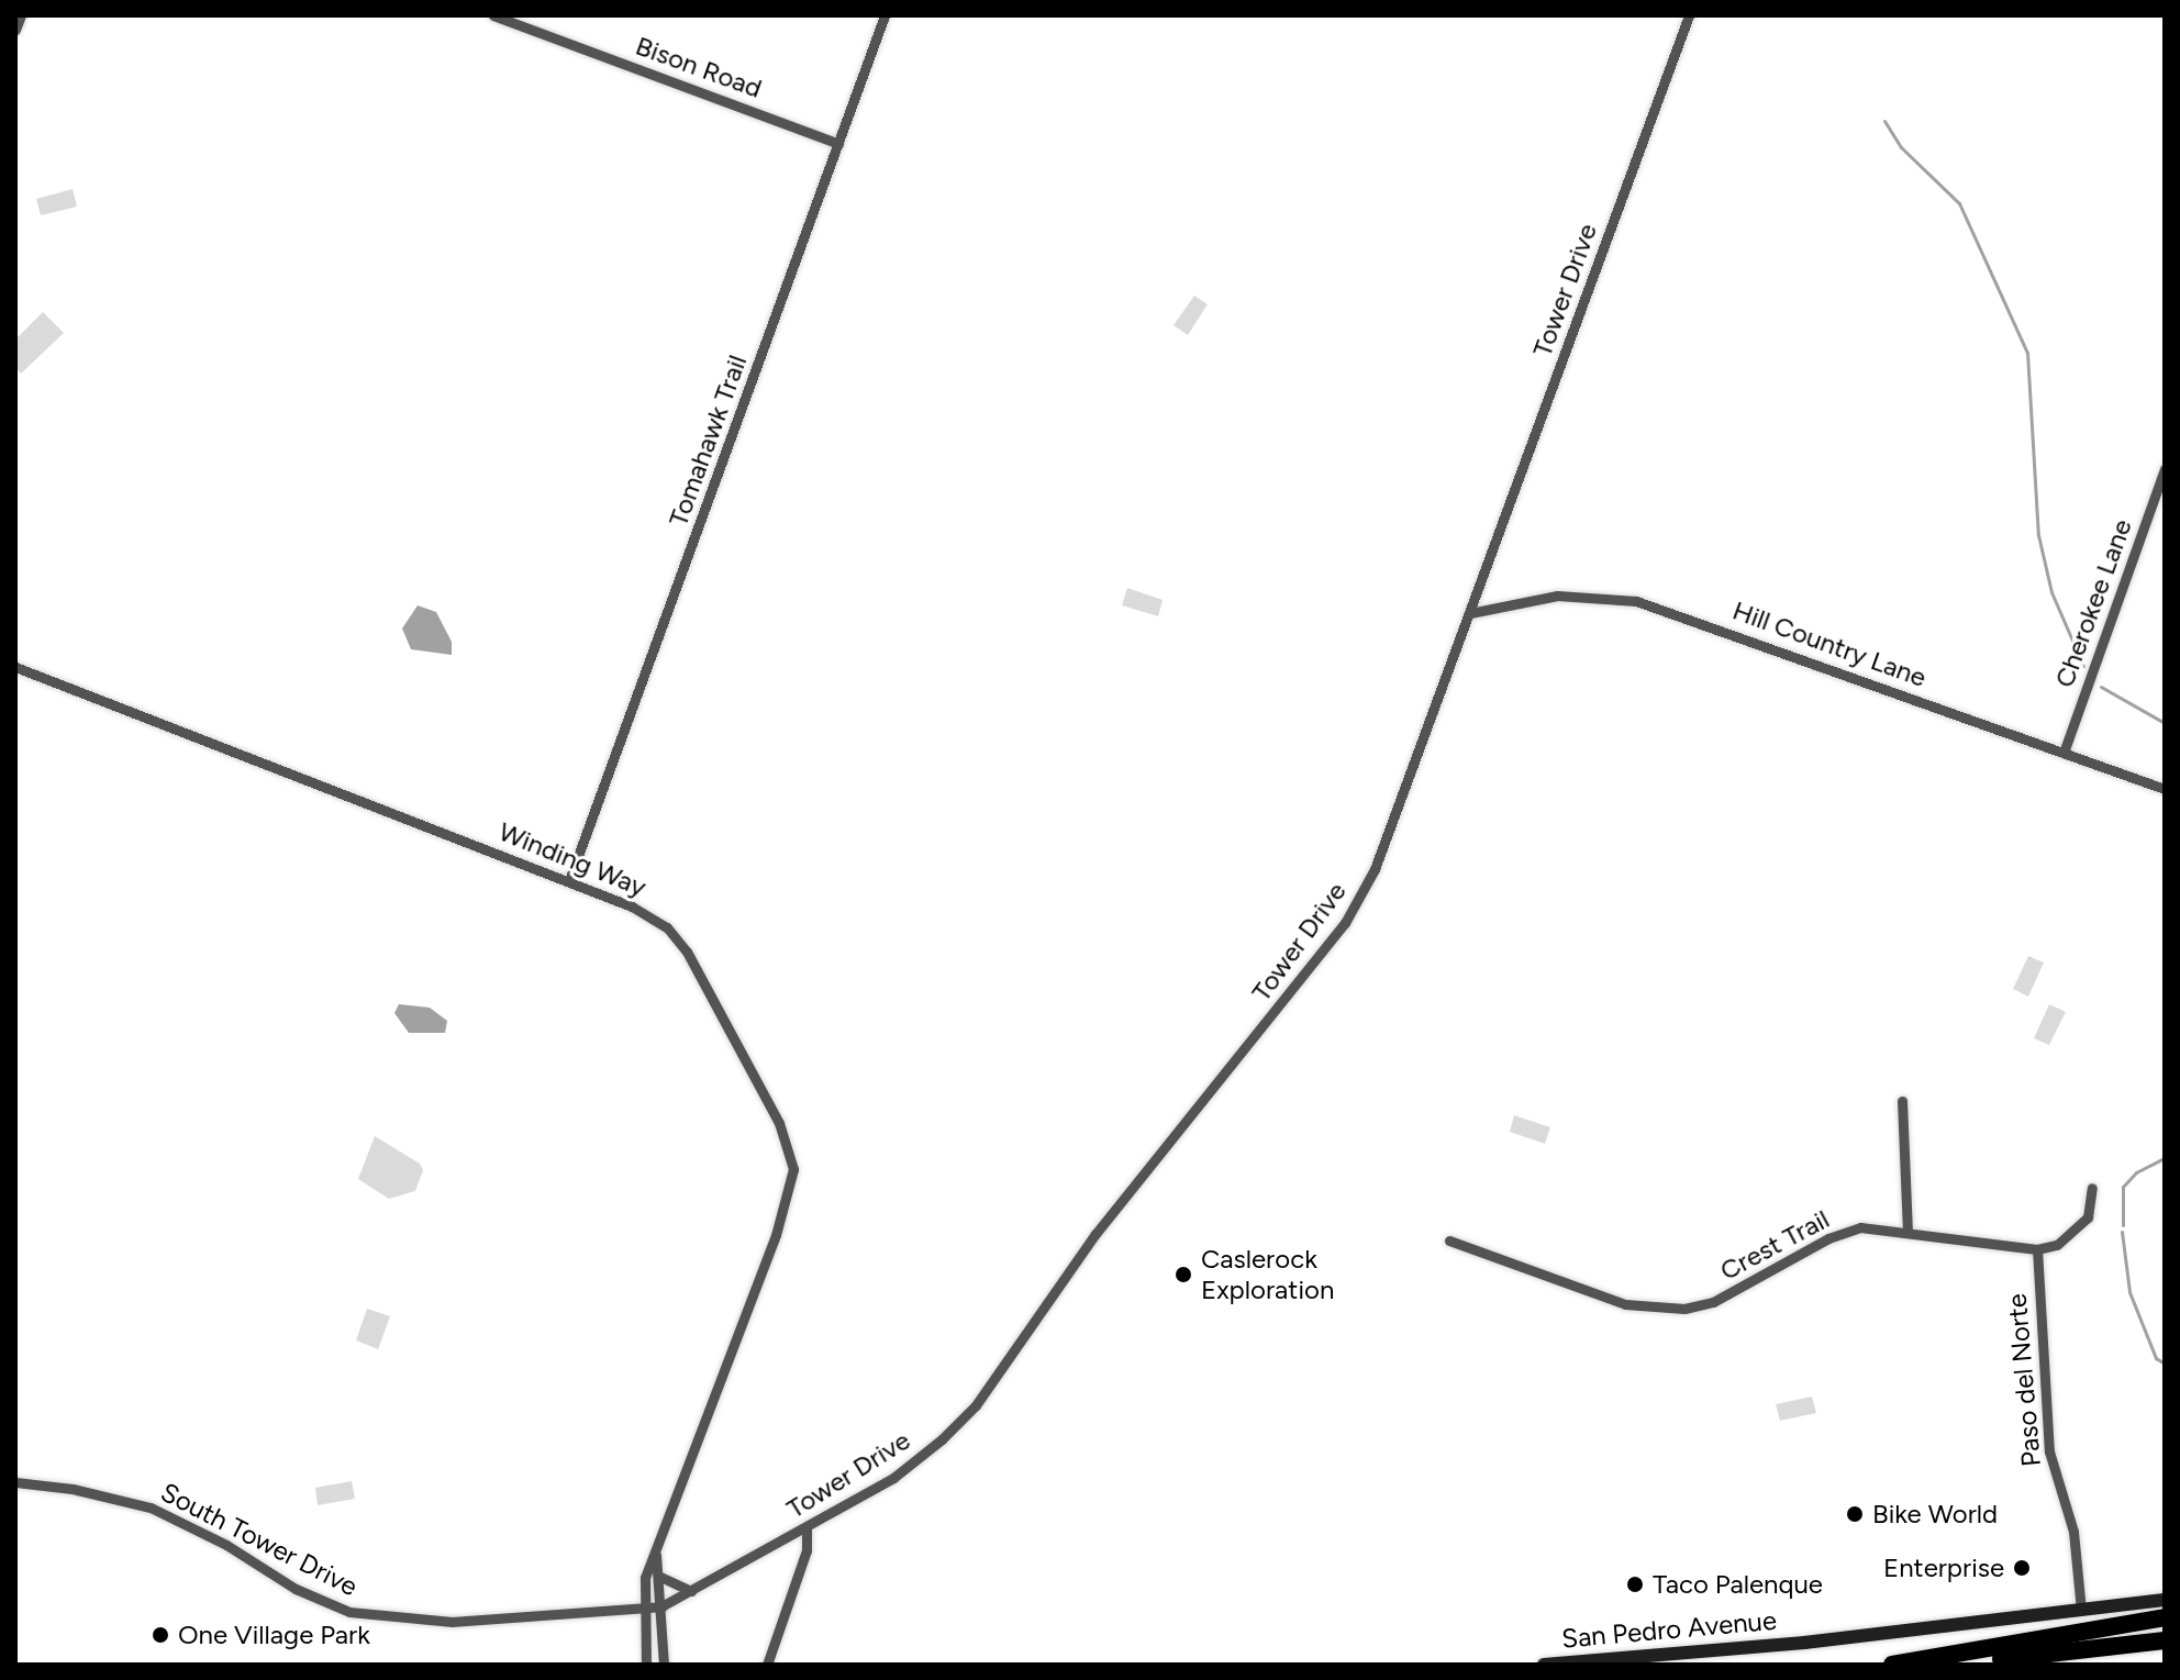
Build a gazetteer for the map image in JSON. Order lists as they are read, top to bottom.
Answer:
{
  "streets": {
    "main road": ["San Pedro Avenue"],
    "street": [
      "Bison Road",
      "Tower Drive",
      "Tomahawk Trail",
      "Cherokee Lane",
      "Hill Country Lane",
      "Winding Way",
      "Crest Trail",
      "Paso del Norte",
      "South Tower Drive"
    ]
  },
  "crossings": [
    ["Bison Road", "Tomahawk Trail"],
    ["Tower Drive", "Hill Country Lane"],
    ["Tower Drive", "Winding Way"],
    ["Tower Drive", "South Tower Drive"],
    ["Tomahawk Trail", "Winding Way"],
    ["Cherokee Lane", "Hill Country Lane"],
    ["Winding Way", "South Tower Drive"],
    ["Crest Trail", "Paso del Norte"],
    ["Paso del Norte", "San Pedro Avenue"]
  ],
  "places": [
    "Caslerock Exploration",
    "Bike World",
    "Enterprise",
    "Taco Palenque",
    "One Village Park"
  ]
}
